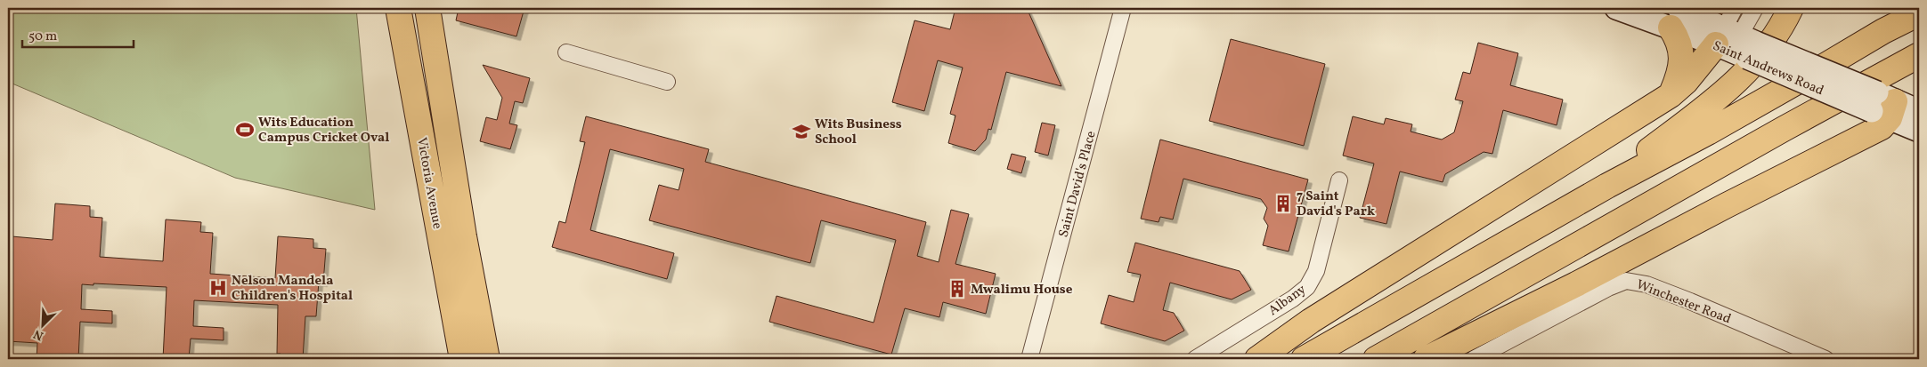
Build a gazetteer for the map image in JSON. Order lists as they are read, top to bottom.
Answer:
{
  "streets": {
    "main road": ["Saint Andrews Road", "Victoria Avenue"],
    "street": ["Saint David's Place", "Albany", "Winchester Road"]
  },
  "places": {
    "sports": ["Wits Education Campus Cricket Oval"],
    "school or university": ["Wits Business School"],
    "building": ["7 Saint David's Park", "Mwalimu House"],
    "hospital": ["Nelson Mandela Children's Hospital"]
  },
  "scale_bar": "50 m",
  "north": "bottom left"
}
